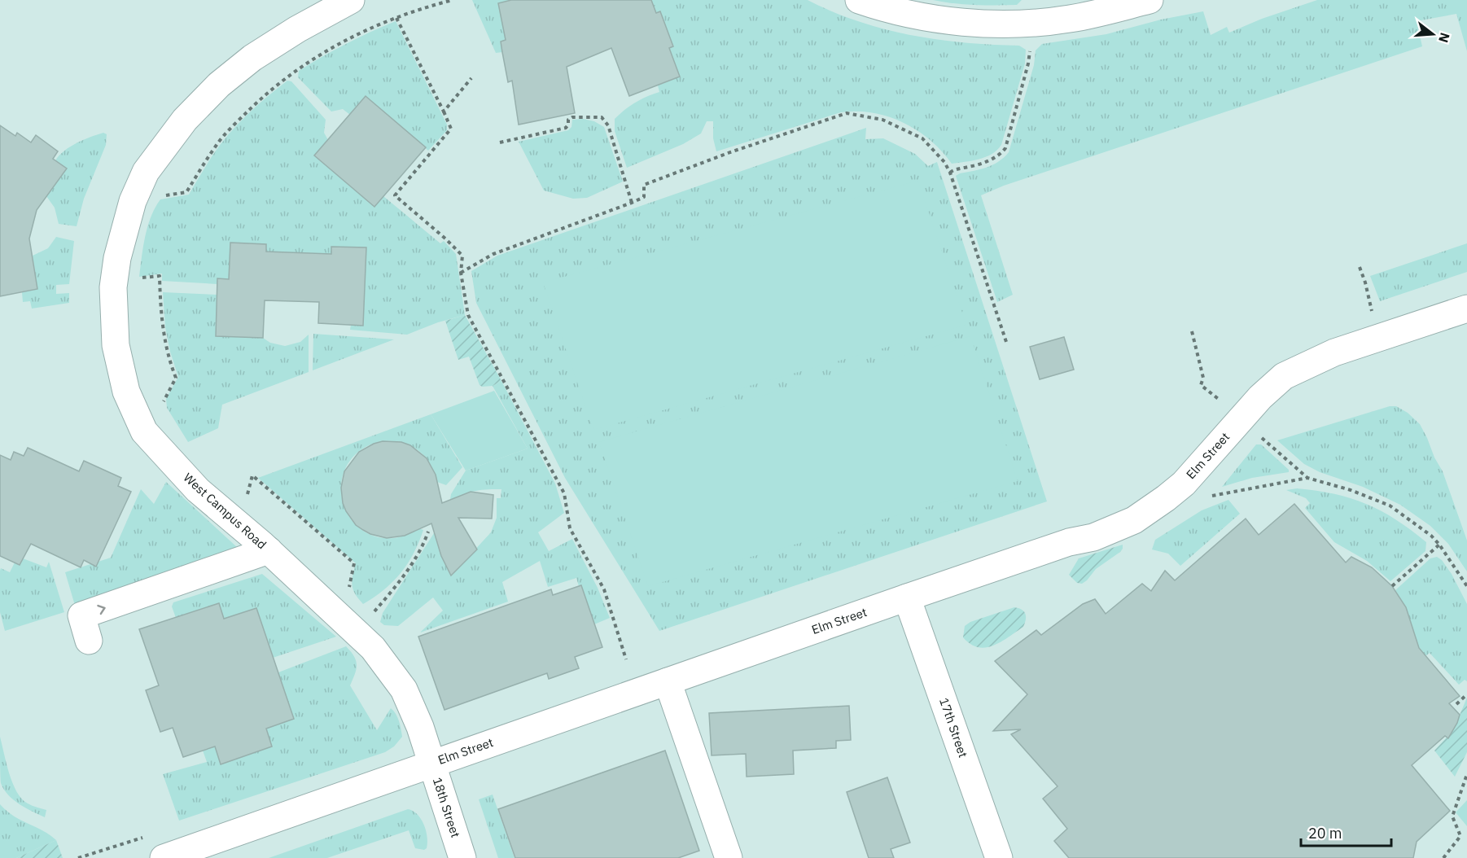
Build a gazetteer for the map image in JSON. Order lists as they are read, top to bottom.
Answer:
{
  "streets": {
    "street": [
      "Elm Street",
      "West Campus Road",
      "17th Street",
      "18th Street"
    ]
  },
  "crossings": [
    ["Elm Street", "West Campus Road"],
    ["Elm Street", "17th Street"],
    ["Elm Street", "18th Street"],
    ["West Campus Road", "18th Street"]
  ],
  "scale_bar": "20 m",
  "north": "right"
}
